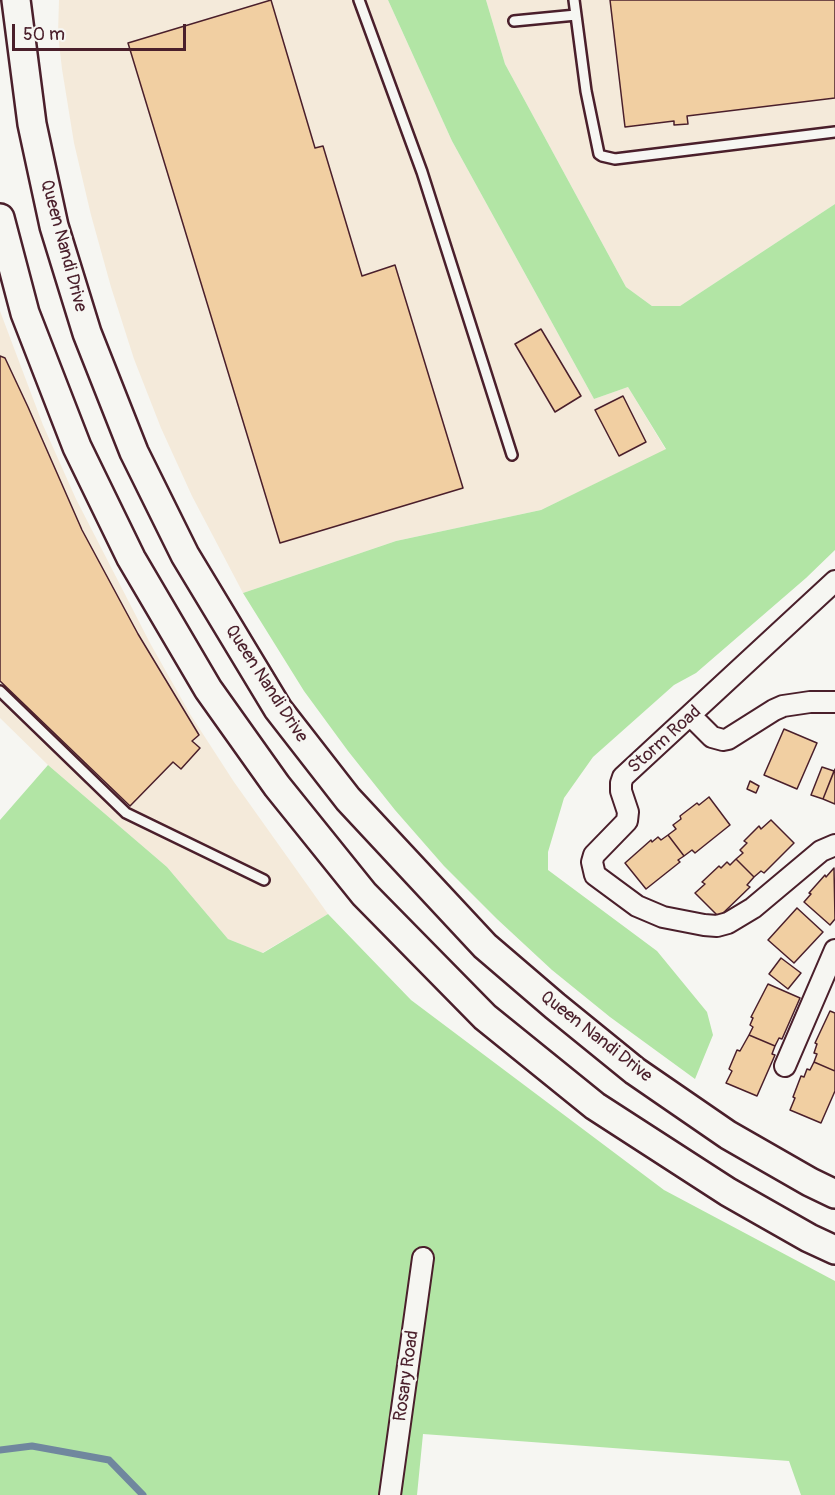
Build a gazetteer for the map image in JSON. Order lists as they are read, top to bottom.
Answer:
{
  "streets": {
    "main road": ["Queen Nandi Drive"],
    "street": ["Storm Road", "Rosary Road"]
  },
  "scale_bar": "50 m"
}
